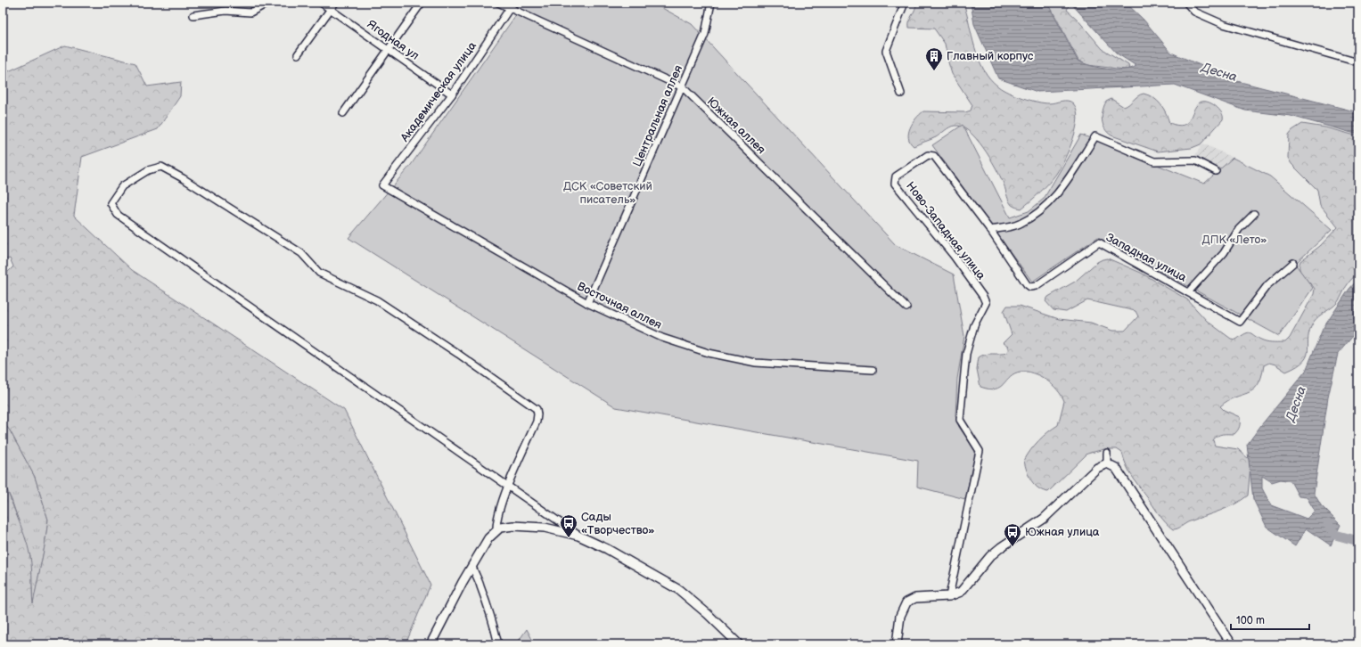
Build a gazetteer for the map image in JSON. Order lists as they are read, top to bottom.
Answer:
{
  "streets": {
    "street": [
      "Ягодная ул",
      "Академическая улица",
      "Центральная аллея",
      "Южная аллея",
      "Ново-Западная улица",
      "Западная улица",
      "Восточная аллея"
    ]
  },
  "crossings": [
    ["Ягодная ул", "Академическая улица"],
    ["Академическая улица", "Южная аллея"],
    ["Академическая улица", "Восточная аллея"],
    ["Центральная аллея", "Южная аллея"],
    ["Центральная аллея", "Восточная аллея"],
    ["Ново-Западная улица", "Западная улица"]
  ],
  "water": ["Десна"],
  "parks": ["ДСК «Советский писатель»", "ДПК «Лето»"],
  "places": {
    "building": ["Главный корпус"],
    "bus stop": ["Сады «Творчество»", "Южная улица"]
  },
  "scale_bar": "100 m"
}
